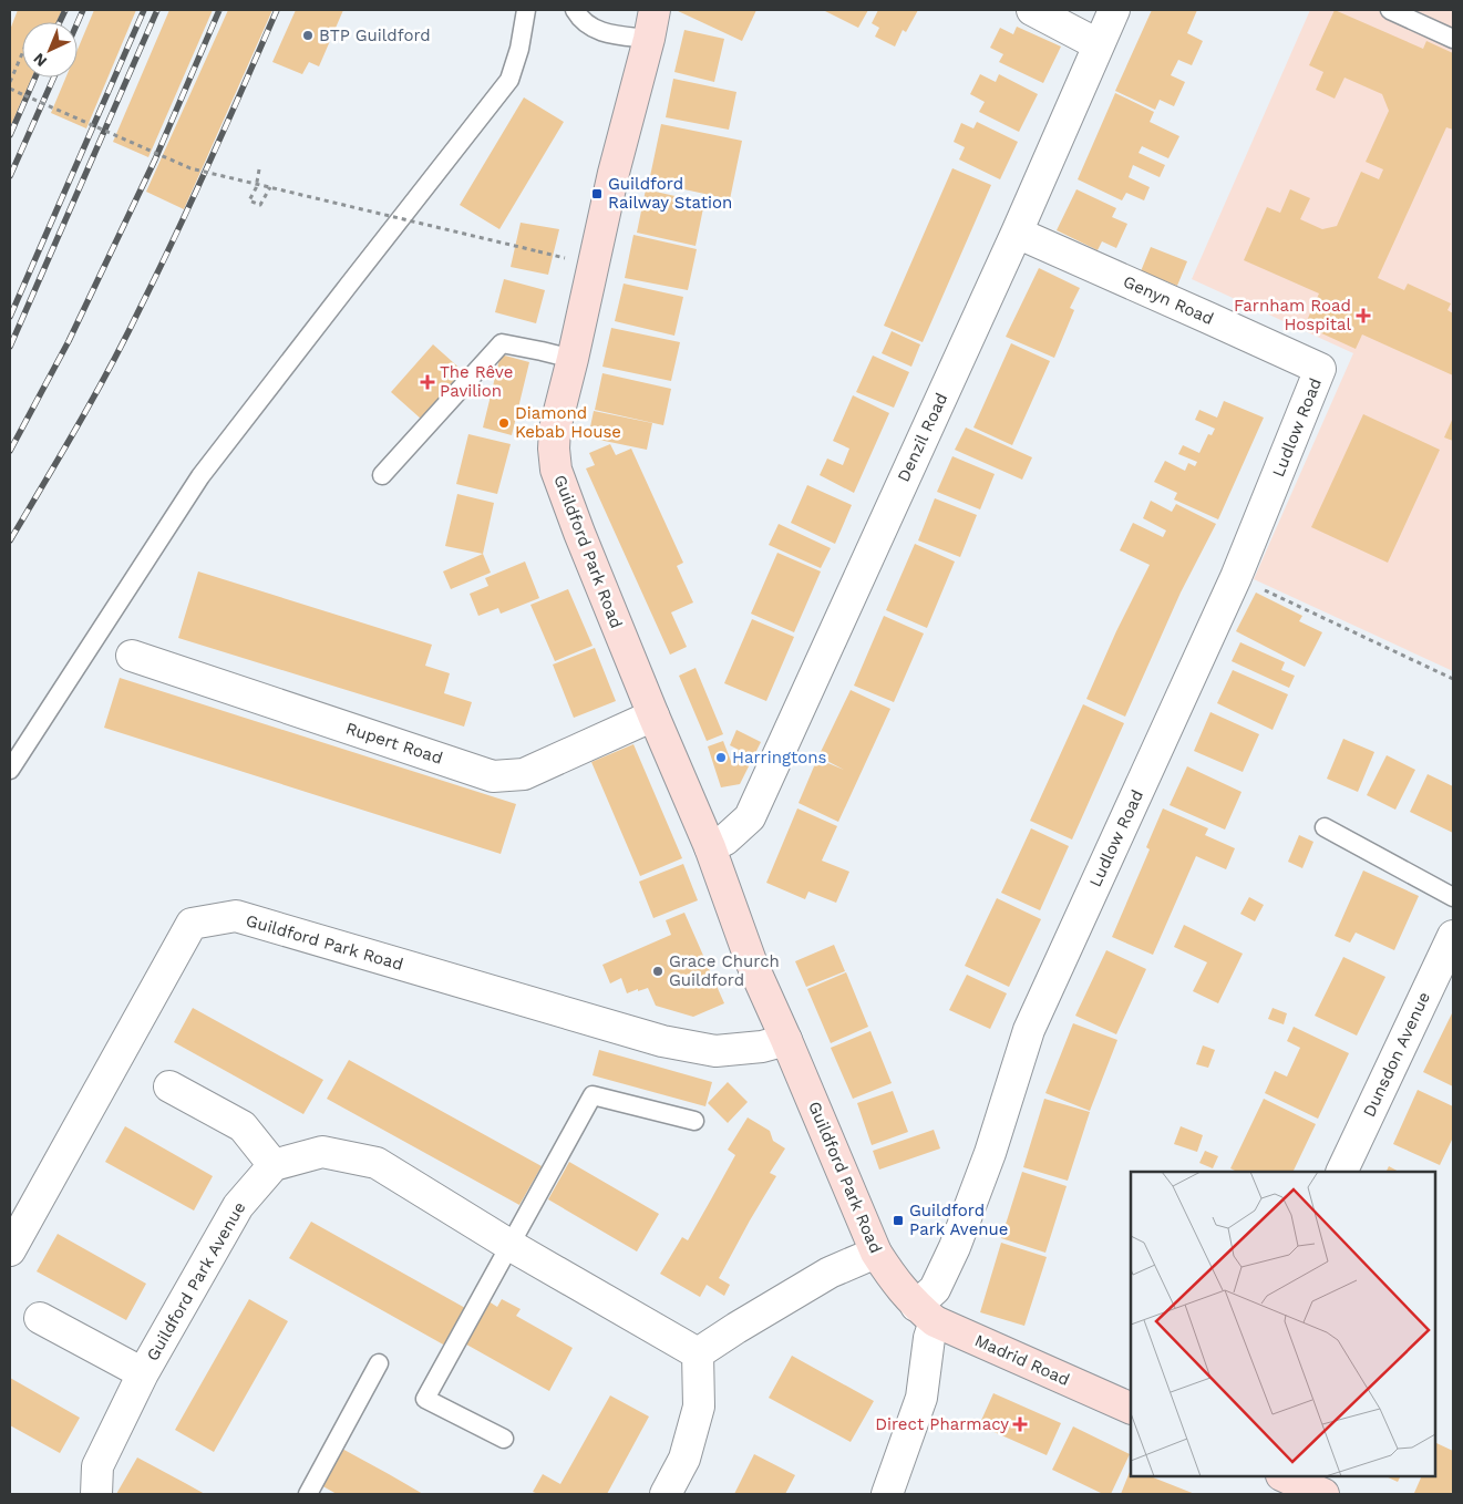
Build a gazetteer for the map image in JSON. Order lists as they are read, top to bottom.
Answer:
{
  "streets": {
    "street": [
      "Genyn Road",
      "Ludlow Road",
      "Denzil Road",
      "Guildford Park Road",
      "Rupert Road",
      "Dunsdon Avenue",
      "Guildford Park Avenue",
      "Madrid Road"
    ]
  },
  "crossings": [
    ["Genyn Road", "Ludlow Road"],
    ["Genyn Road", "Denzil Road"],
    ["Ludlow Road", "Guildford Park Road"],
    ["Ludlow Road", "Madrid Road"],
    ["Denzil Road", "Guildford Park Road"],
    ["Guildford Park Road", "Rupert Road"],
    ["Guildford Park Road", "Madrid Road"]
  ],
  "places": {
    "other": [
      "BTP Guildford",
      "Diamond Kebab House",
      "Harringtons",
      "Grace Church Guildford"
    ],
    "transit": ["Guildford Railway Station", "Guildford Park Avenue"],
    "health": ["Farnham Road Hospital", "The Rêve Pavilion", "Direct Pharmacy"]
  },
  "north": "bottom left"
}
